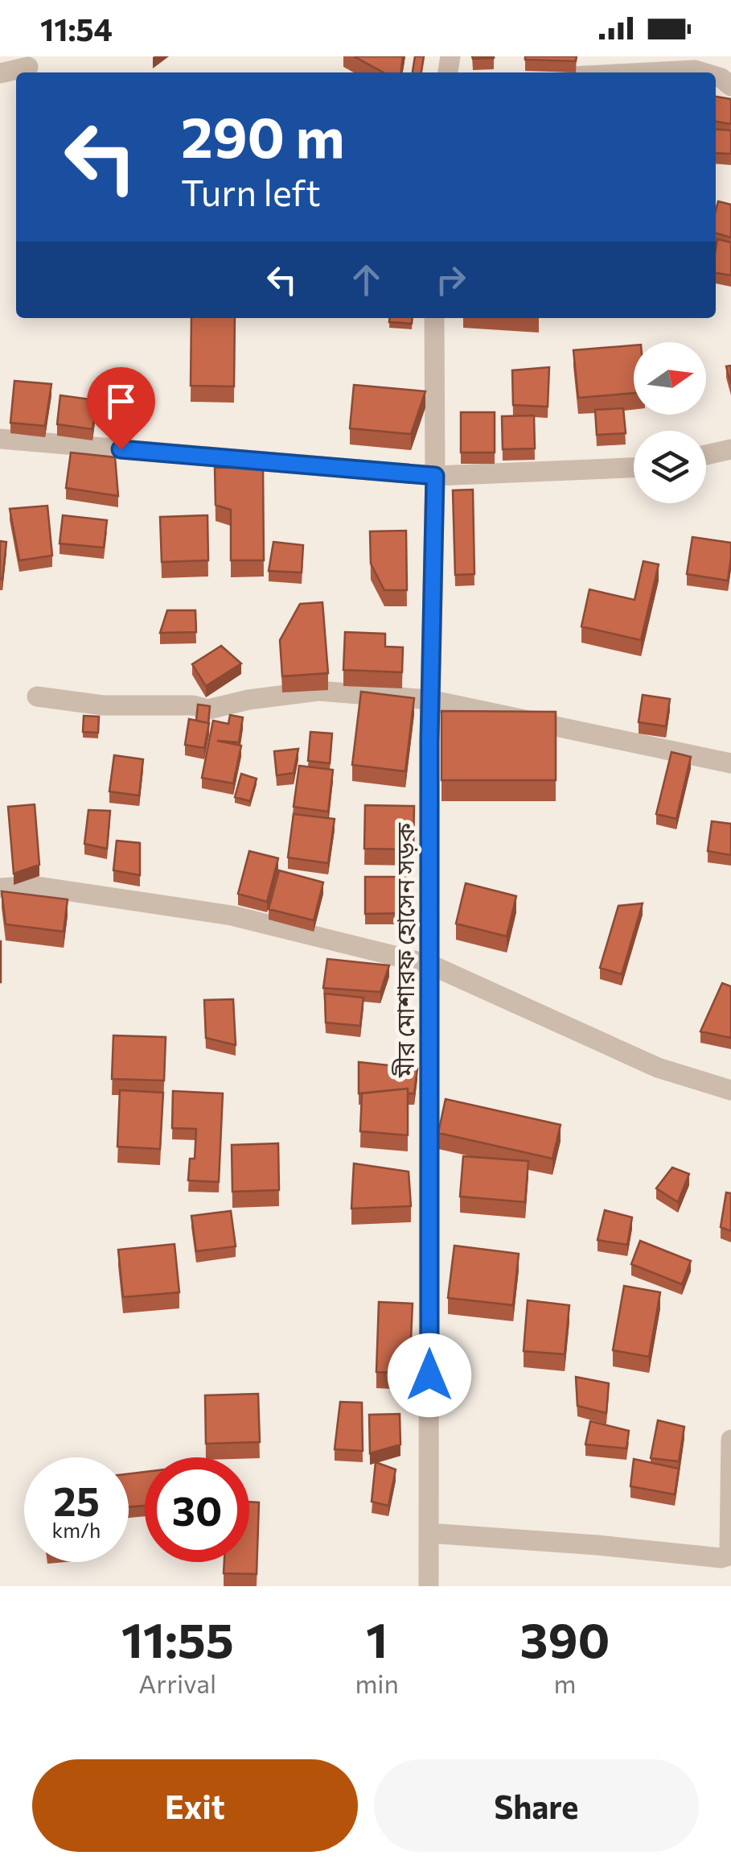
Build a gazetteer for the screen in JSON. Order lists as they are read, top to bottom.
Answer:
{
  "streets": {
    "street": ["মীর মোশারফ হোসেন সড়ক"]
  },
  "north": "right",
  "page": {
    "status": "11:54",
    "turn": ["290 m", "Turn left"],
    "speed": "25 km/h",
    "limit": "30",
    "eta": [
      "11:55",
      "Arrival",
      "1",
      "min",
      "390",
      "m"
    ],
    "buttons": ["Exit", "Share"]
  }
}
